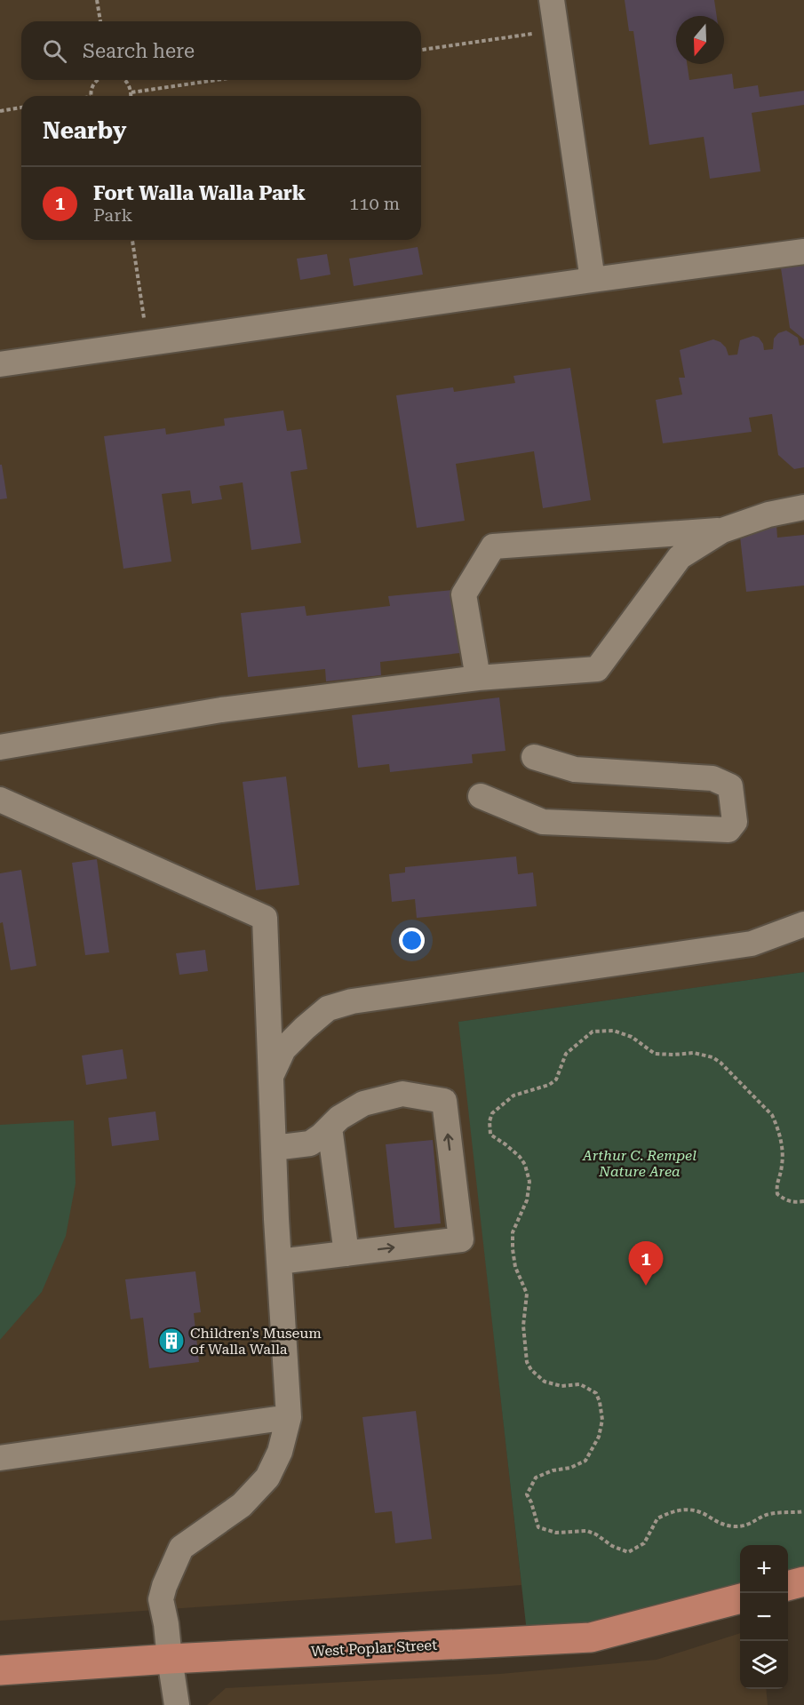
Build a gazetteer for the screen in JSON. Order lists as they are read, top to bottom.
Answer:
{
  "streets": {
    "main road": ["West Poplar Street"]
  },
  "parks": ["Arthur C. Rempel Nature Area"],
  "places": {
    "building": ["Children's Museum of Walla Walla"]
  },
  "north": "bottom",
  "page": {
    "search": "Search here",
    "heading": "Nearby",
    "list": [
      {
        "mark": "1",
        "name": "Fort Walla Walla Park",
        "note": "Park",
        "value": "110 m"
      }
    ],
    "pins": "1",
    "map_buttons": ["+", "−"]
  }
}
